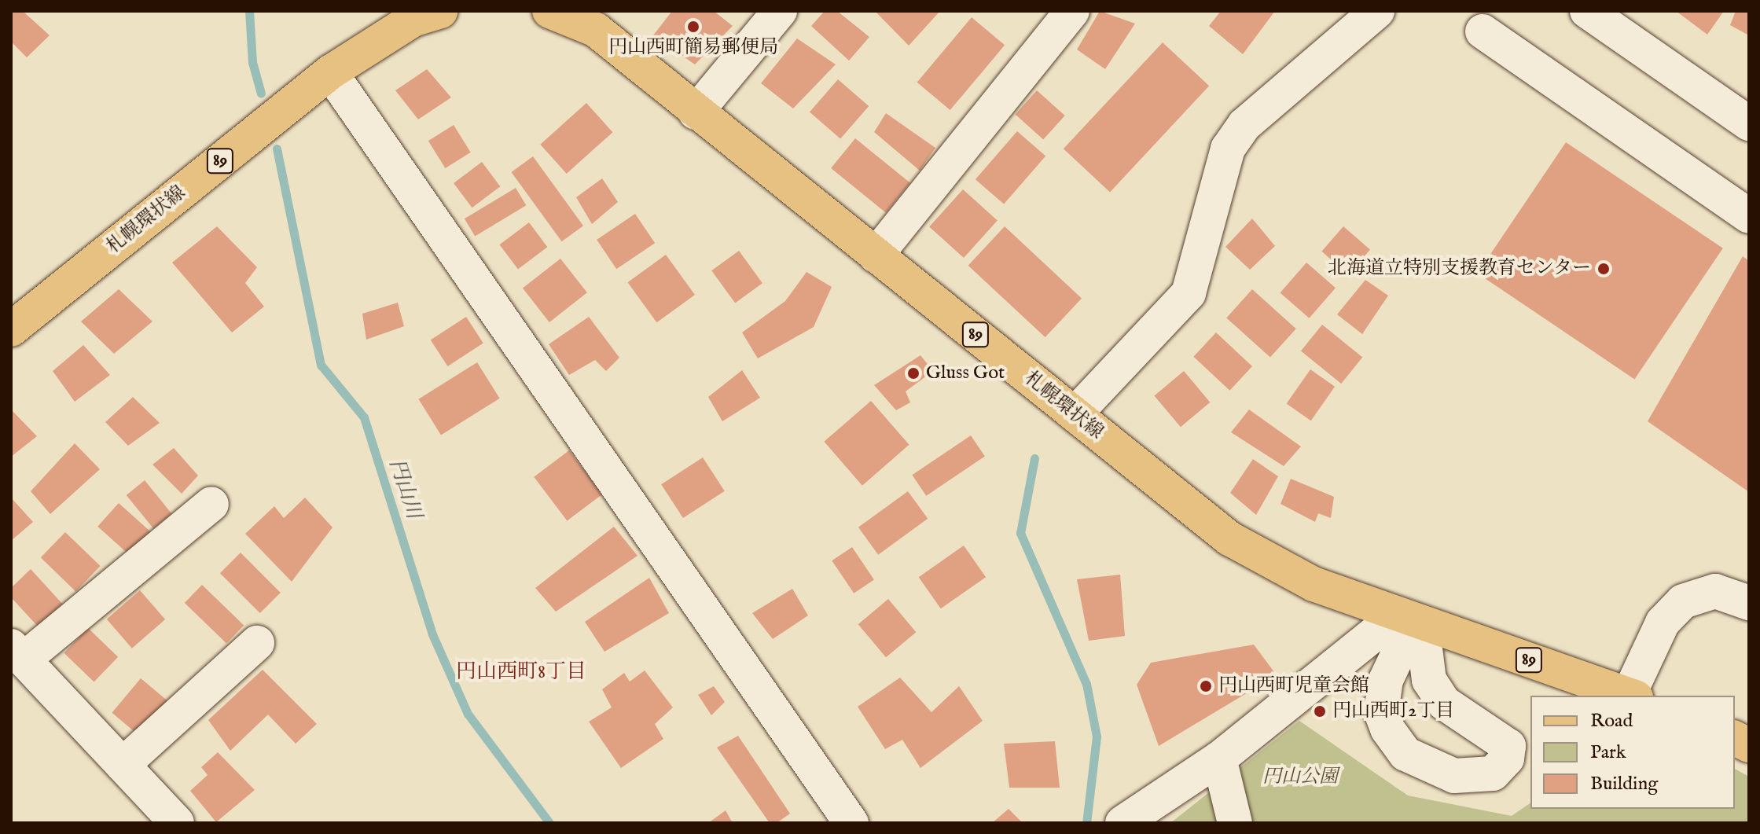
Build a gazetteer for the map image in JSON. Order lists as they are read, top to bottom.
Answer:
{
  "streets": {
    "main road": ["89", "札幌環状線"]
  },
  "districts": ["円山西町8丁目"],
  "water": ["円山川"],
  "parks": ["円山公園"],
  "places": [
    "円山西町簡易郵便局",
    "北海道立特別支援教育センター",
    "Gluss Got",
    "円山西町児童会館",
    "円山西町2丁目"
  ],
  "legend": ["Road", "Park", "Building"]
}
